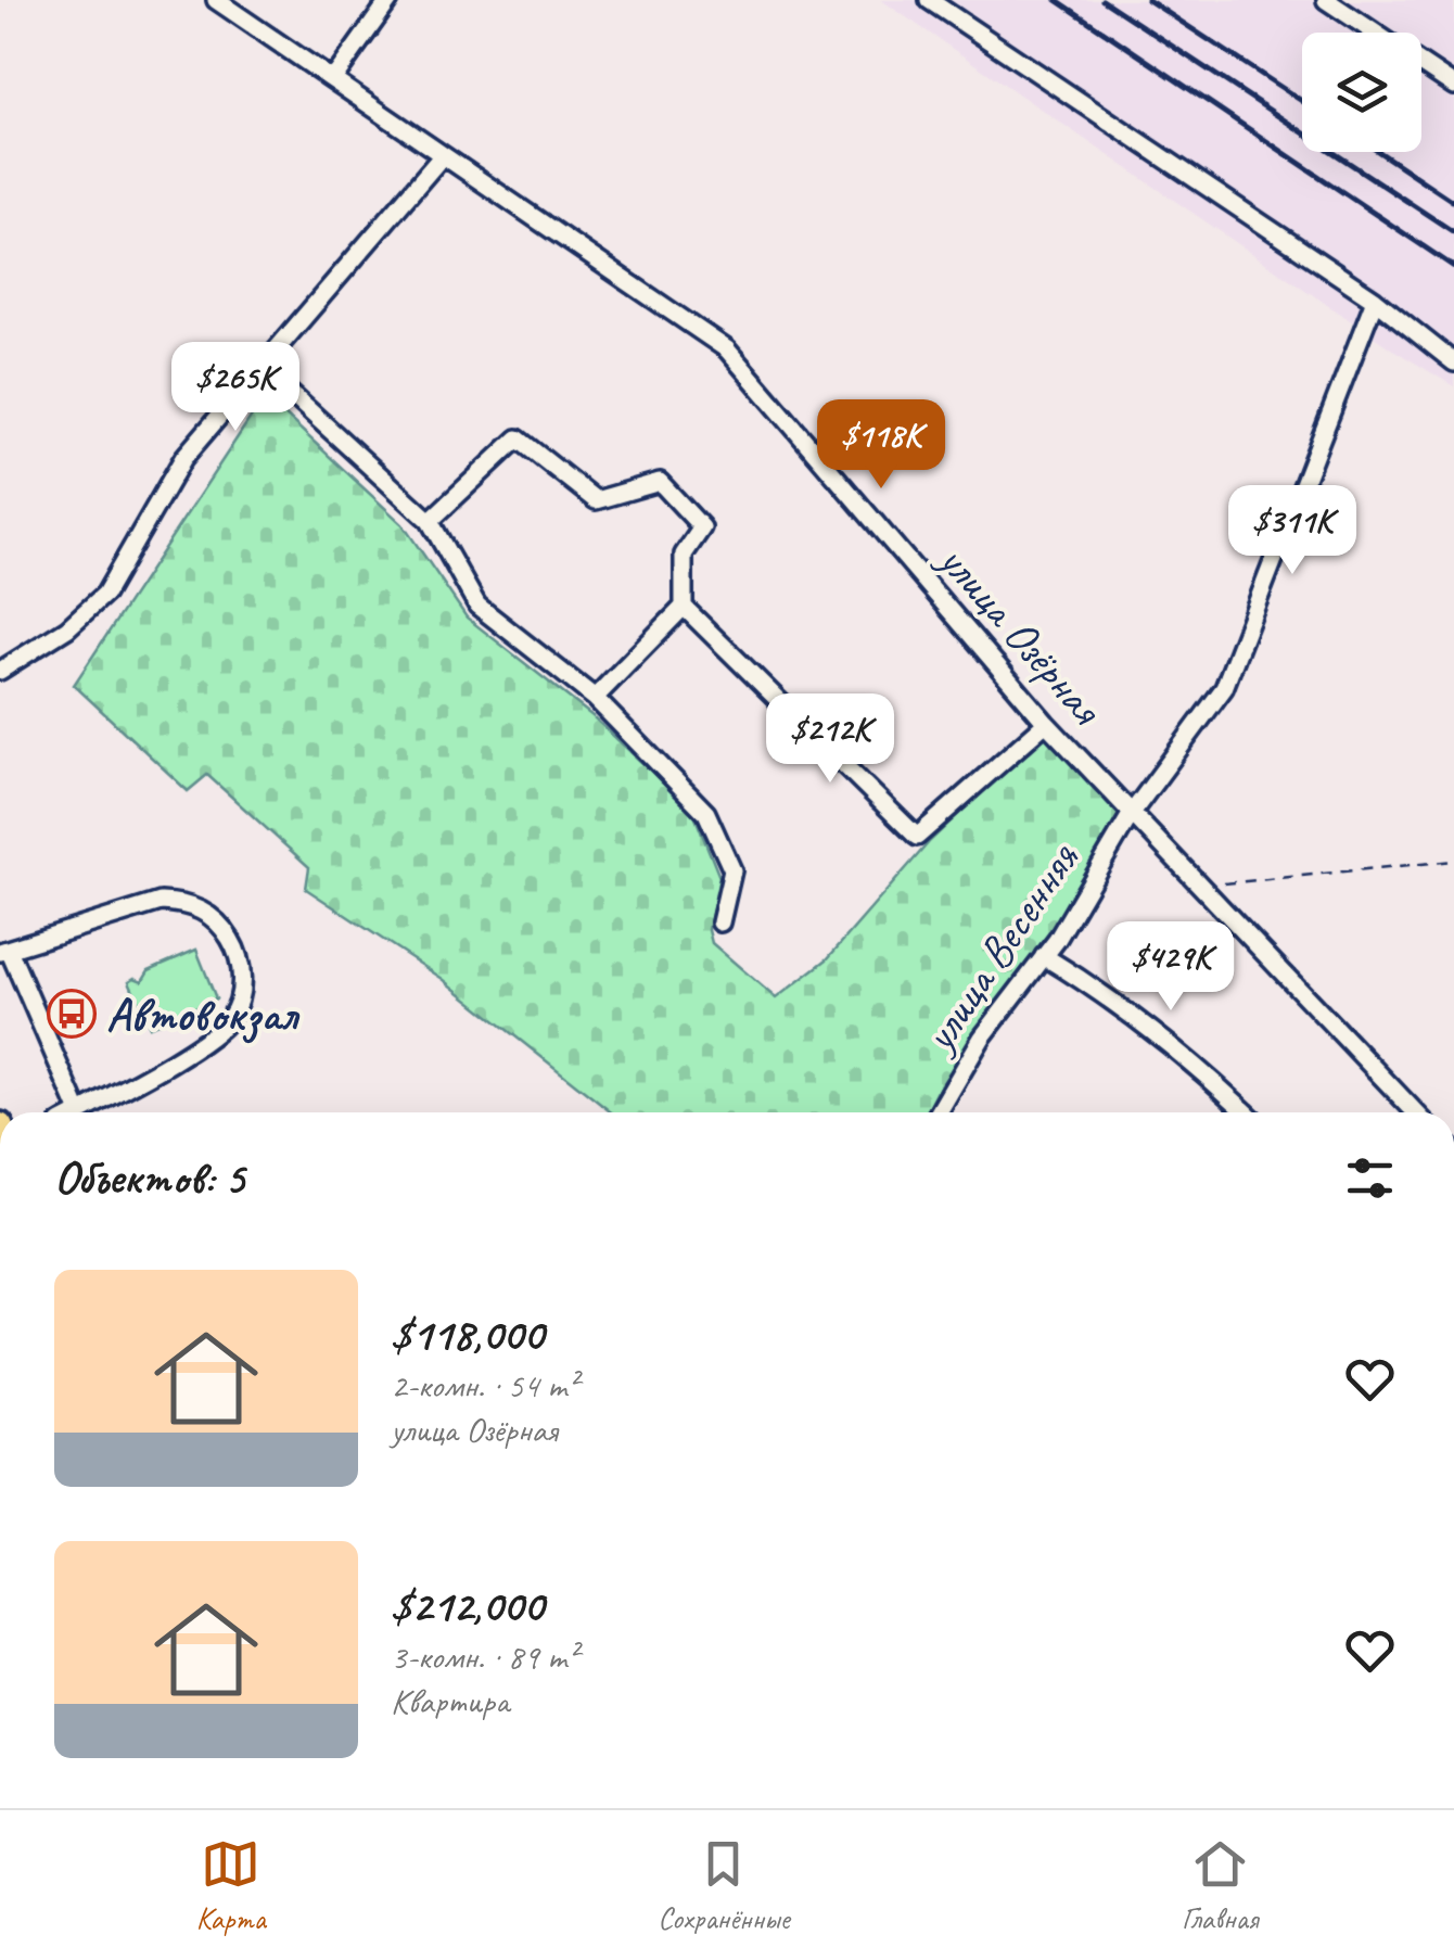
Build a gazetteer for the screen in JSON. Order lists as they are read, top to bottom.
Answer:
{
  "streets": {
    "street": ["улица Озёрная", "улица Весенняя"]
  },
  "crossings": [
    ["улица Озёрная", "улица Весенняя"]
  ],
  "places": {
    "bus stop": ["Автовокзал"]
  },
  "page": {
    "price": [
      "$265K",
      "$118K",
      "$311K",
      "$212K",
      "$429K"
    ],
    "heading": "Объектов: 5",
    "list": [
      {
        "name": "$118,000",
        "note": "2-комн. · 54 m² · улица Озёрная"
      },
      {
        "name": "$212,000",
        "note": "3-комн. · 89 m² · Квартира"
      }
    ],
    "tabs": ["Карта", "Сохранённые", "Главная"]
  }
}
